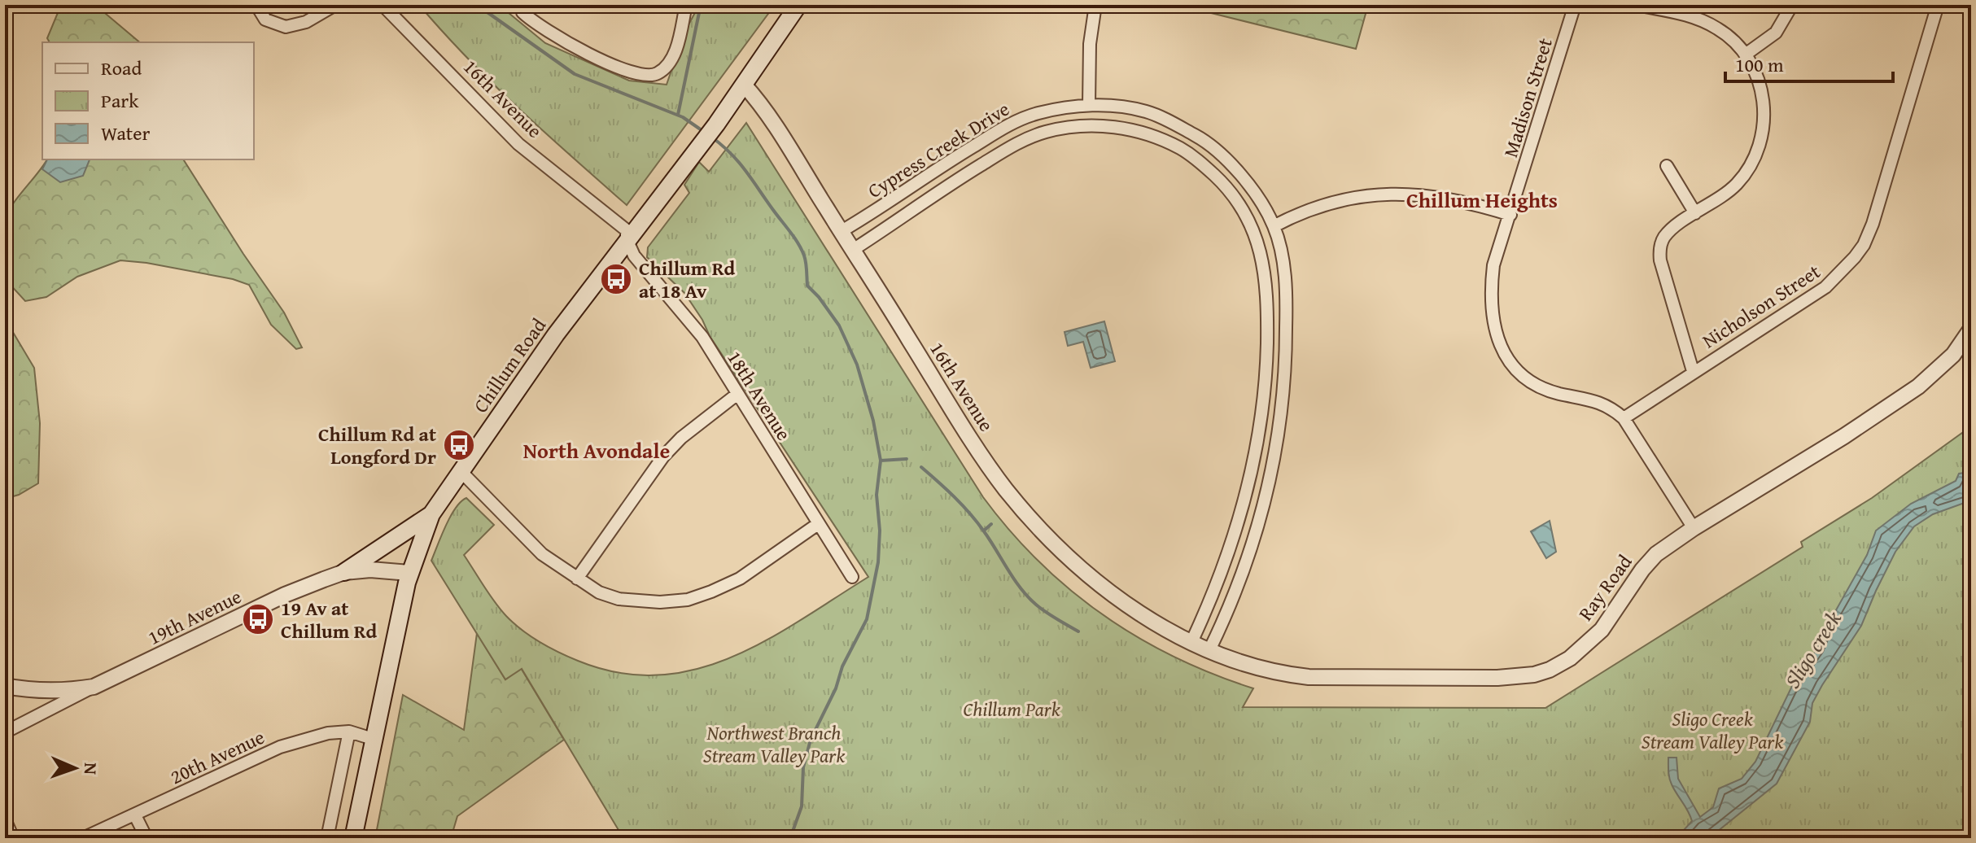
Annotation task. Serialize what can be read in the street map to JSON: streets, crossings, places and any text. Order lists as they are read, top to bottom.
{
  "streets": {
    "main road": ["Chillum Road"],
    "street": [
      "Madison Street",
      "16th Avenue",
      "Cypress Creek Drive",
      "Nicholson Street",
      "18th Avenue",
      "Ray Road",
      "19th Avenue",
      "20th Avenue"
    ]
  },
  "crossings": [
    ["Madison Street", "Nicholson Street"],
    ["Madison Street", "Ray Road"],
    ["16th Avenue", "Cypress Creek Drive"],
    ["16th Avenue", "Chillum Road"],
    ["16th Avenue", "18th Avenue"],
    ["16th Avenue", "Ray Road"],
    ["Cypress Creek Drive", "Ray Road"],
    ["Chillum Road", "18th Avenue"],
    ["Chillum Road", "19th Avenue"],
    ["Chillum Road", "20th Avenue"]
  ],
  "districts": ["Chillum Heights", "North Avondale"],
  "water": ["Sligo creek"],
  "parks": ["Chillum Park", "Sligo Creek Stream Valley Park", "Northwest Branch Stream Valley Park"],
  "places": {
    "bus stop": ["Chillum Rd at 18 Av", "Chillum Rd at Longford Dr", "19 Av at Chillum Rd"]
  },
  "legend": ["Road", "Park", "Water"],
  "scale_bar": "100 m",
  "north": "right"
}
